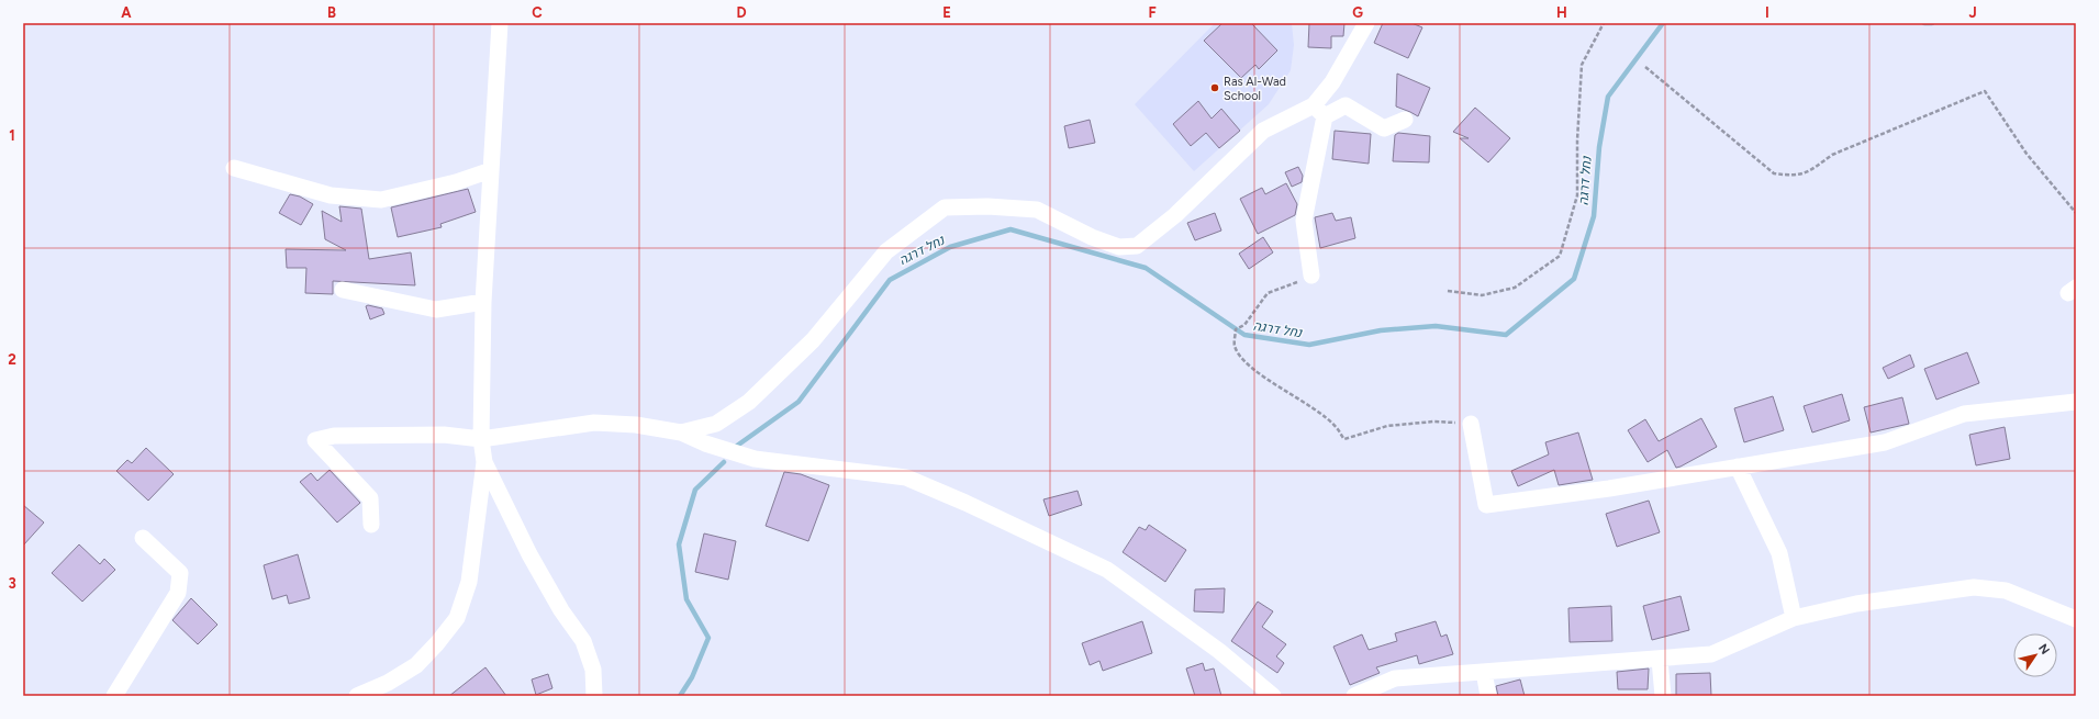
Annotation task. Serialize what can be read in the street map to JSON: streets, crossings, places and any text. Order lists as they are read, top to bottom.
{
  "water": ["נחל דרגה"],
  "places": ["Ras Al-Wad School"],
  "north": "top right",
  "grid": {
    "columns": [
      "A",
      "B",
      "C",
      "D",
      "E",
      "F",
      "G",
      "H",
      "I",
      "J"
    ],
    "rows": ["1", "2", "3"]
  }
}
